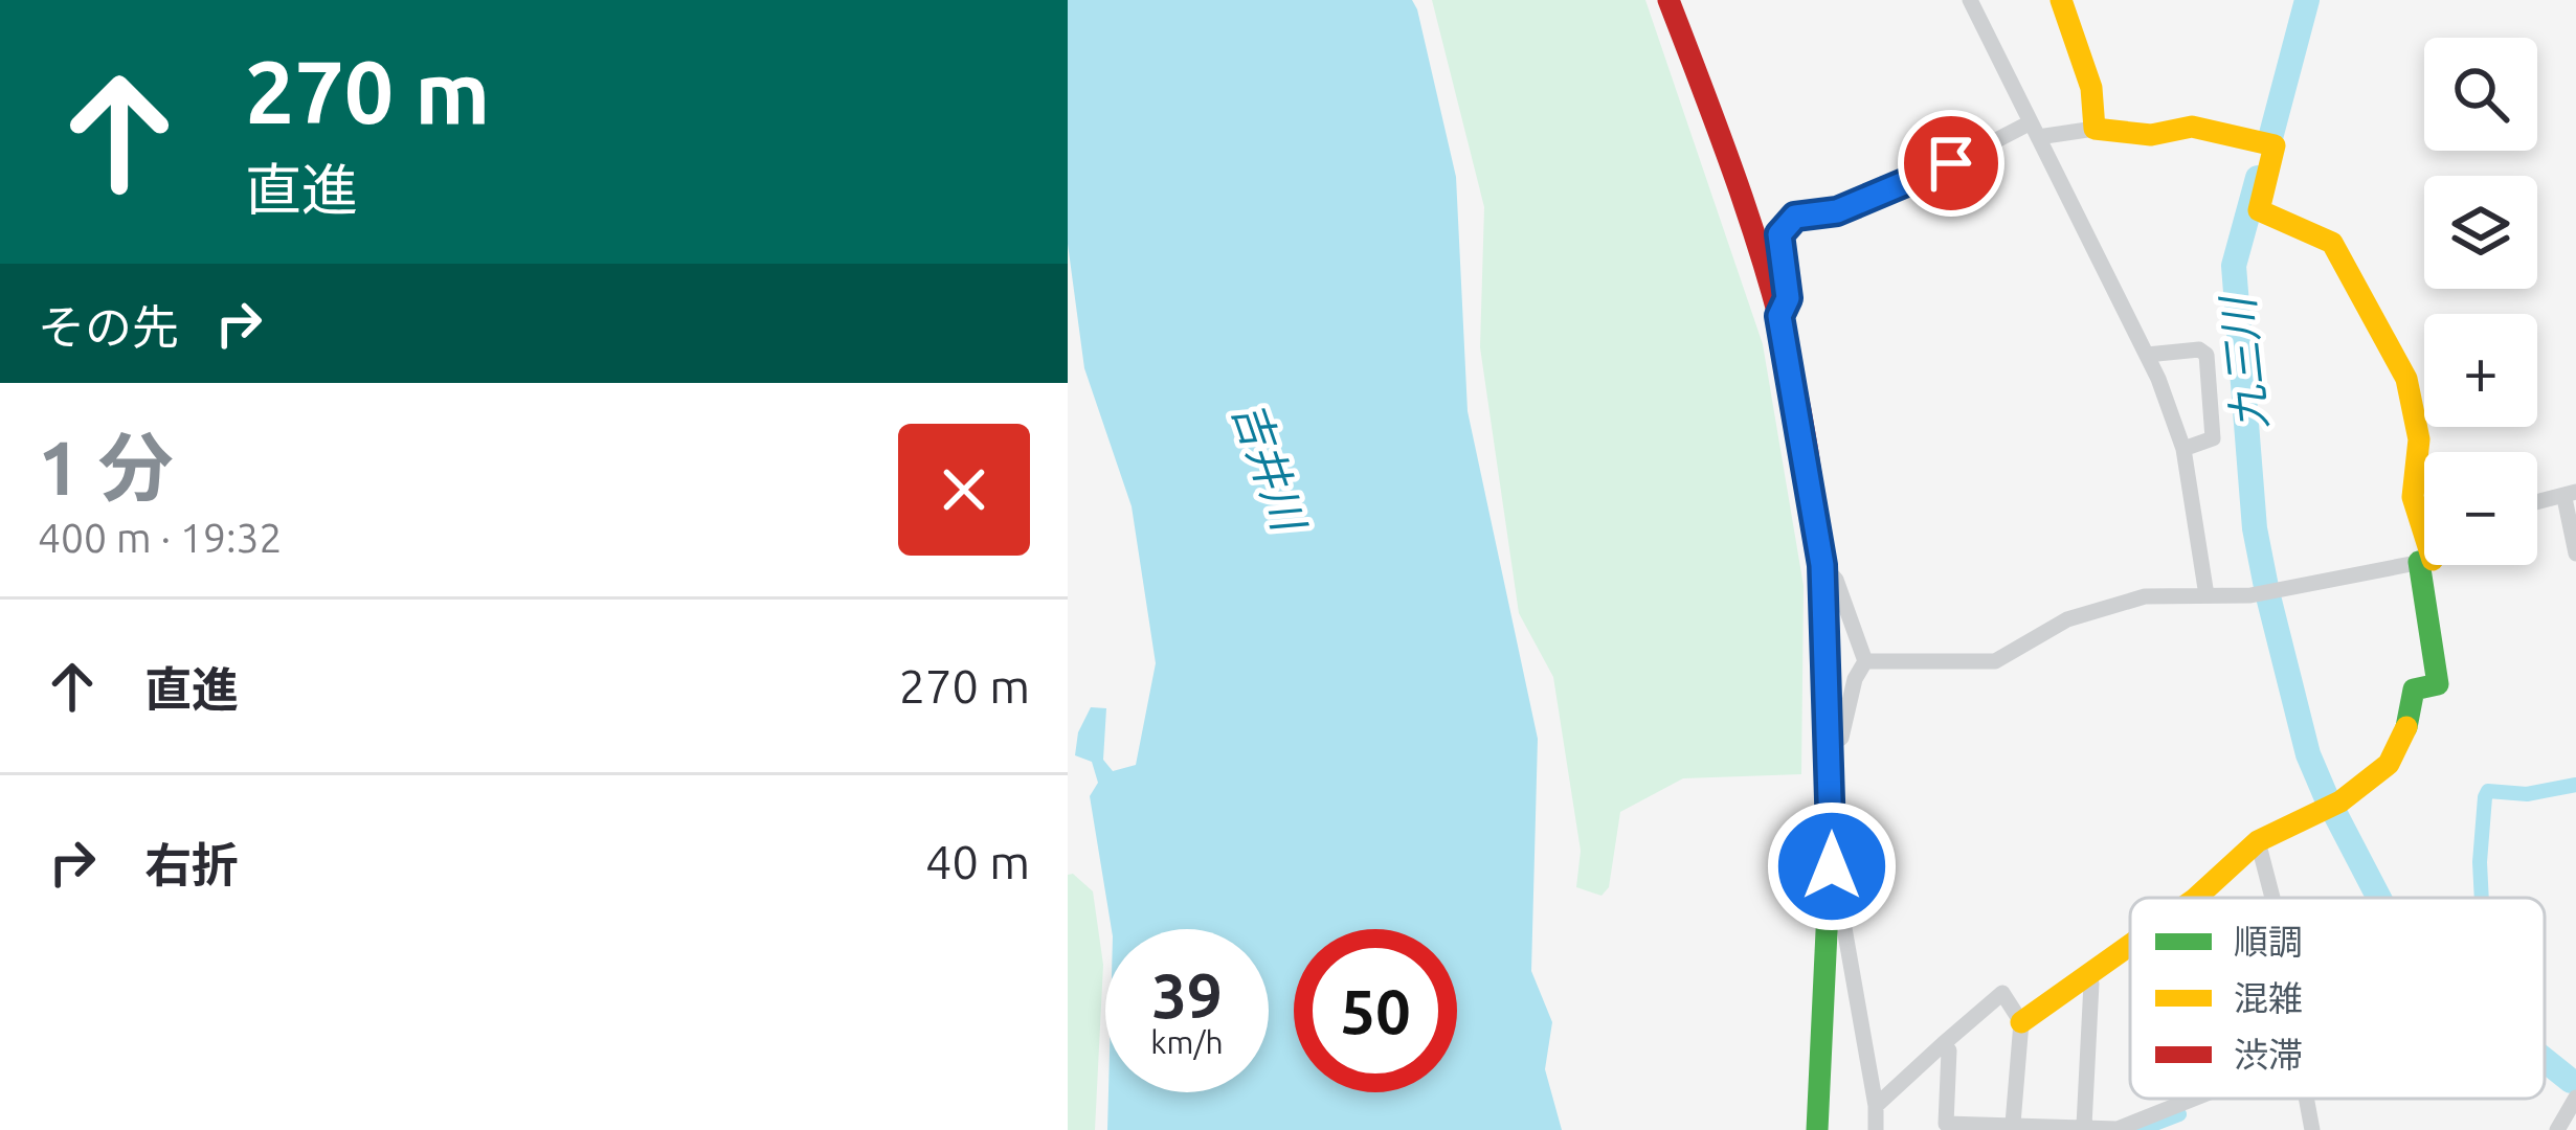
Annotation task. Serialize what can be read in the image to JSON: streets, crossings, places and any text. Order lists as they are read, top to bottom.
{
  "water": ["九三川", "吉井川"],
  "legend": ["順調", "混雑", "渋滞"],
  "page": {
    "turn": ["270 m", "直進"],
    "map_buttons": ["+", "−"],
    "then": "その先",
    "heading": ["1 分", "400 m · 19:32"],
    "list": [
      {
        "name": "直進",
        "value": "270 m"
      },
      {
        "name": "右折",
        "value": "40 m"
      }
    ],
    "speed": "39 km/h",
    "limit": "50"
  }
}
